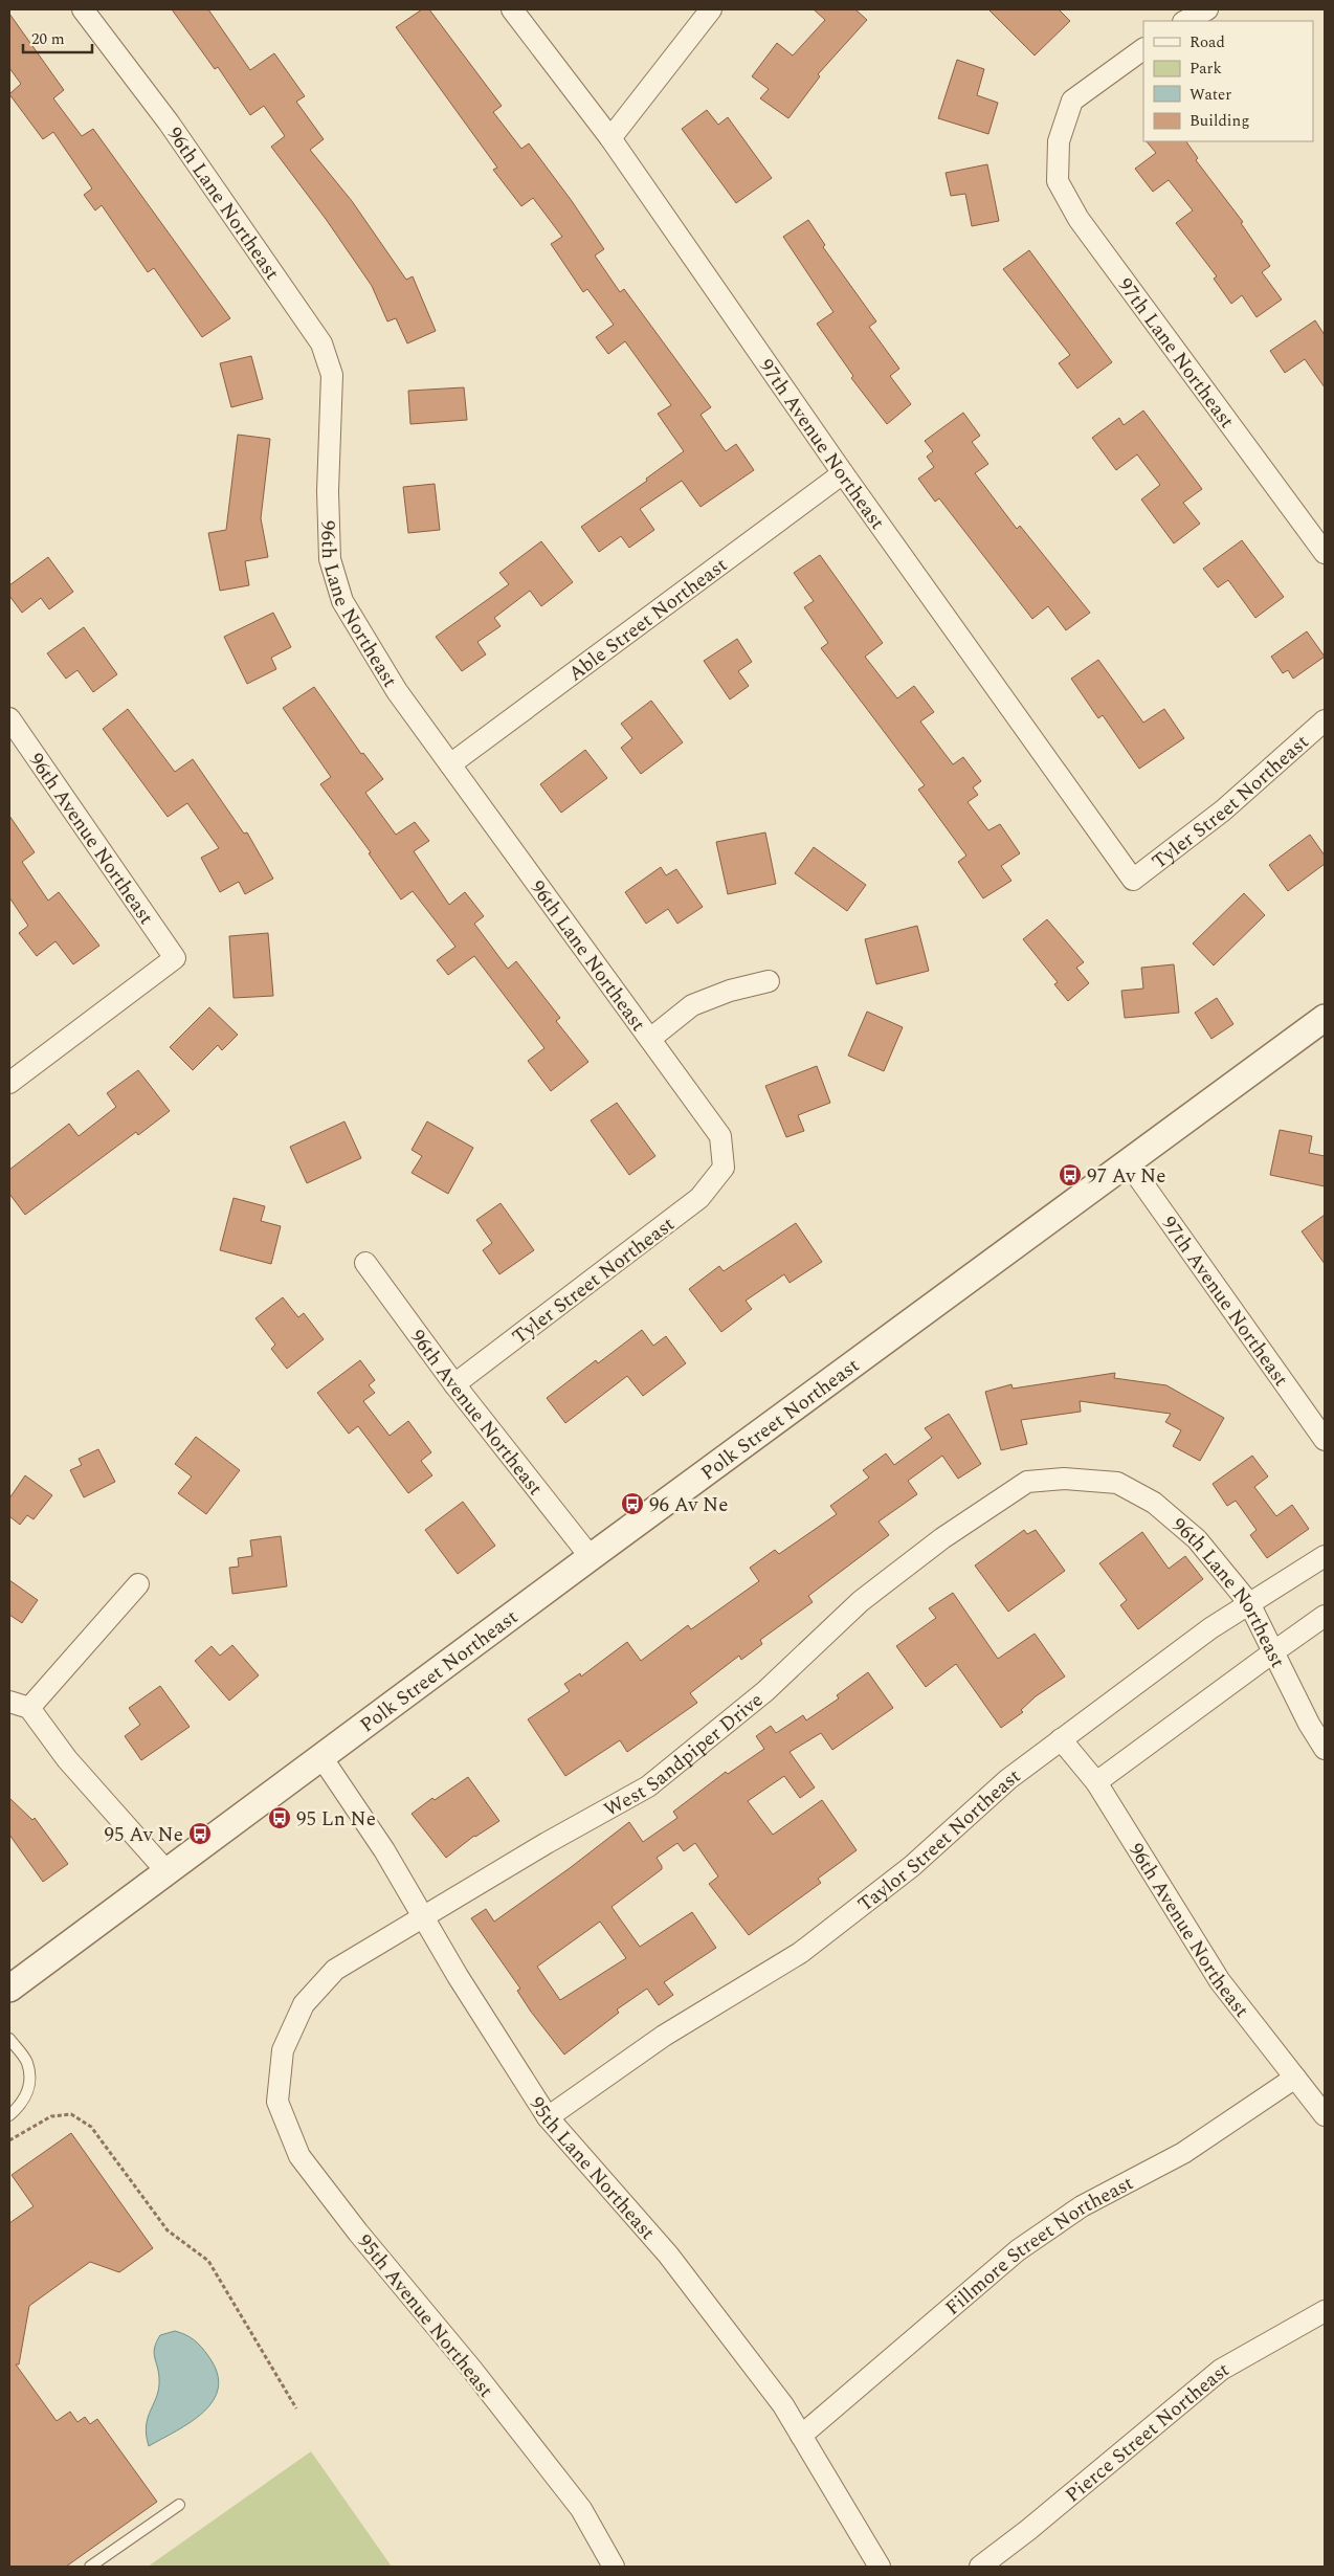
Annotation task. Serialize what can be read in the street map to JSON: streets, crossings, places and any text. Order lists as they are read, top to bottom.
{
  "streets": {
    "street": [
      "96th Lane Northeast",
      "97th Lane Northeast",
      "97th Avenue Northeast",
      "Able Street Northeast",
      "Tyler Street Northeast",
      "96th Avenue Northeast",
      "Polk Street Northeast",
      "West Sandpiper Drive",
      "Taylor Street Northeast",
      "95th Lane Northeast",
      "Fillmore Street Northeast",
      "95th Avenue Northeast",
      "Pierce Street Northeast"
    ]
  },
  "crossings": [
    ["96th Lane Northeast", "Able Street Northeast"],
    ["96th Lane Northeast", "Tyler Street Northeast"],
    ["96th Lane Northeast", "West Sandpiper Drive"],
    ["96th Lane Northeast", "Taylor Street Northeast"],
    ["97th Avenue Northeast", "Able Street Northeast"],
    ["97th Avenue Northeast", "Tyler Street Northeast"],
    ["97th Avenue Northeast", "Polk Street Northeast"],
    ["Tyler Street Northeast", "96th Avenue Northeast"],
    ["96th Avenue Northeast", "Polk Street Northeast"],
    ["96th Avenue Northeast", "Taylor Street Northeast"],
    ["96th Avenue Northeast", "Fillmore Street Northeast"],
    ["Polk Street Northeast", "95th Lane Northeast"],
    ["West Sandpiper Drive", "95th Lane Northeast"],
    ["West Sandpiper Drive", "95th Avenue Northeast"],
    ["Taylor Street Northeast", "95th Lane Northeast"],
    ["95th Lane Northeast", "Fillmore Street Northeast"]
  ],
  "places": {
    "bus stop": [
      "97 Av Ne",
      "96 Av Ne",
      "95 Ln Ne",
      "95 Av Ne"
    ]
  },
  "legend": [
    "Road",
    "Park",
    "Water",
    "Building"
  ],
  "scale_bar": "20 m"
}
